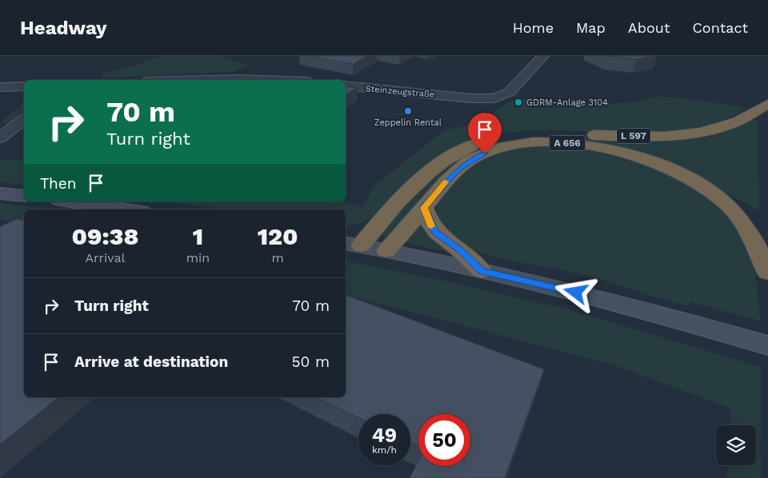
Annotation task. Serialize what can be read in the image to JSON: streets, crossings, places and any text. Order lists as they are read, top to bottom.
{
  "streets": {
    "highway": ["L 597", "A 656"],
    "street": ["Steinzeugstraße"]
  },
  "crossings": [
    ["L 597", "A 656"]
  ],
  "places": ["GDRM-Anlage 3104", "Zeppelin Rental"],
  "page": {
    "header": "Headway",
    "nav": [
      "Home",
      "Map",
      "About",
      "Contact"
    ],
    "turn": ["70 m", "Turn right"],
    "then": "Then",
    "eta": [
      "09:38",
      "Arrival",
      "1",
      "min",
      "120",
      "m"
    ],
    "list": [
      {
        "name": "Turn right",
        "value": "70 m"
      },
      {
        "name": "Arrive at destination",
        "value": "50 m"
      }
    ],
    "speed": "49 km/h",
    "limit": "50"
  }
}
